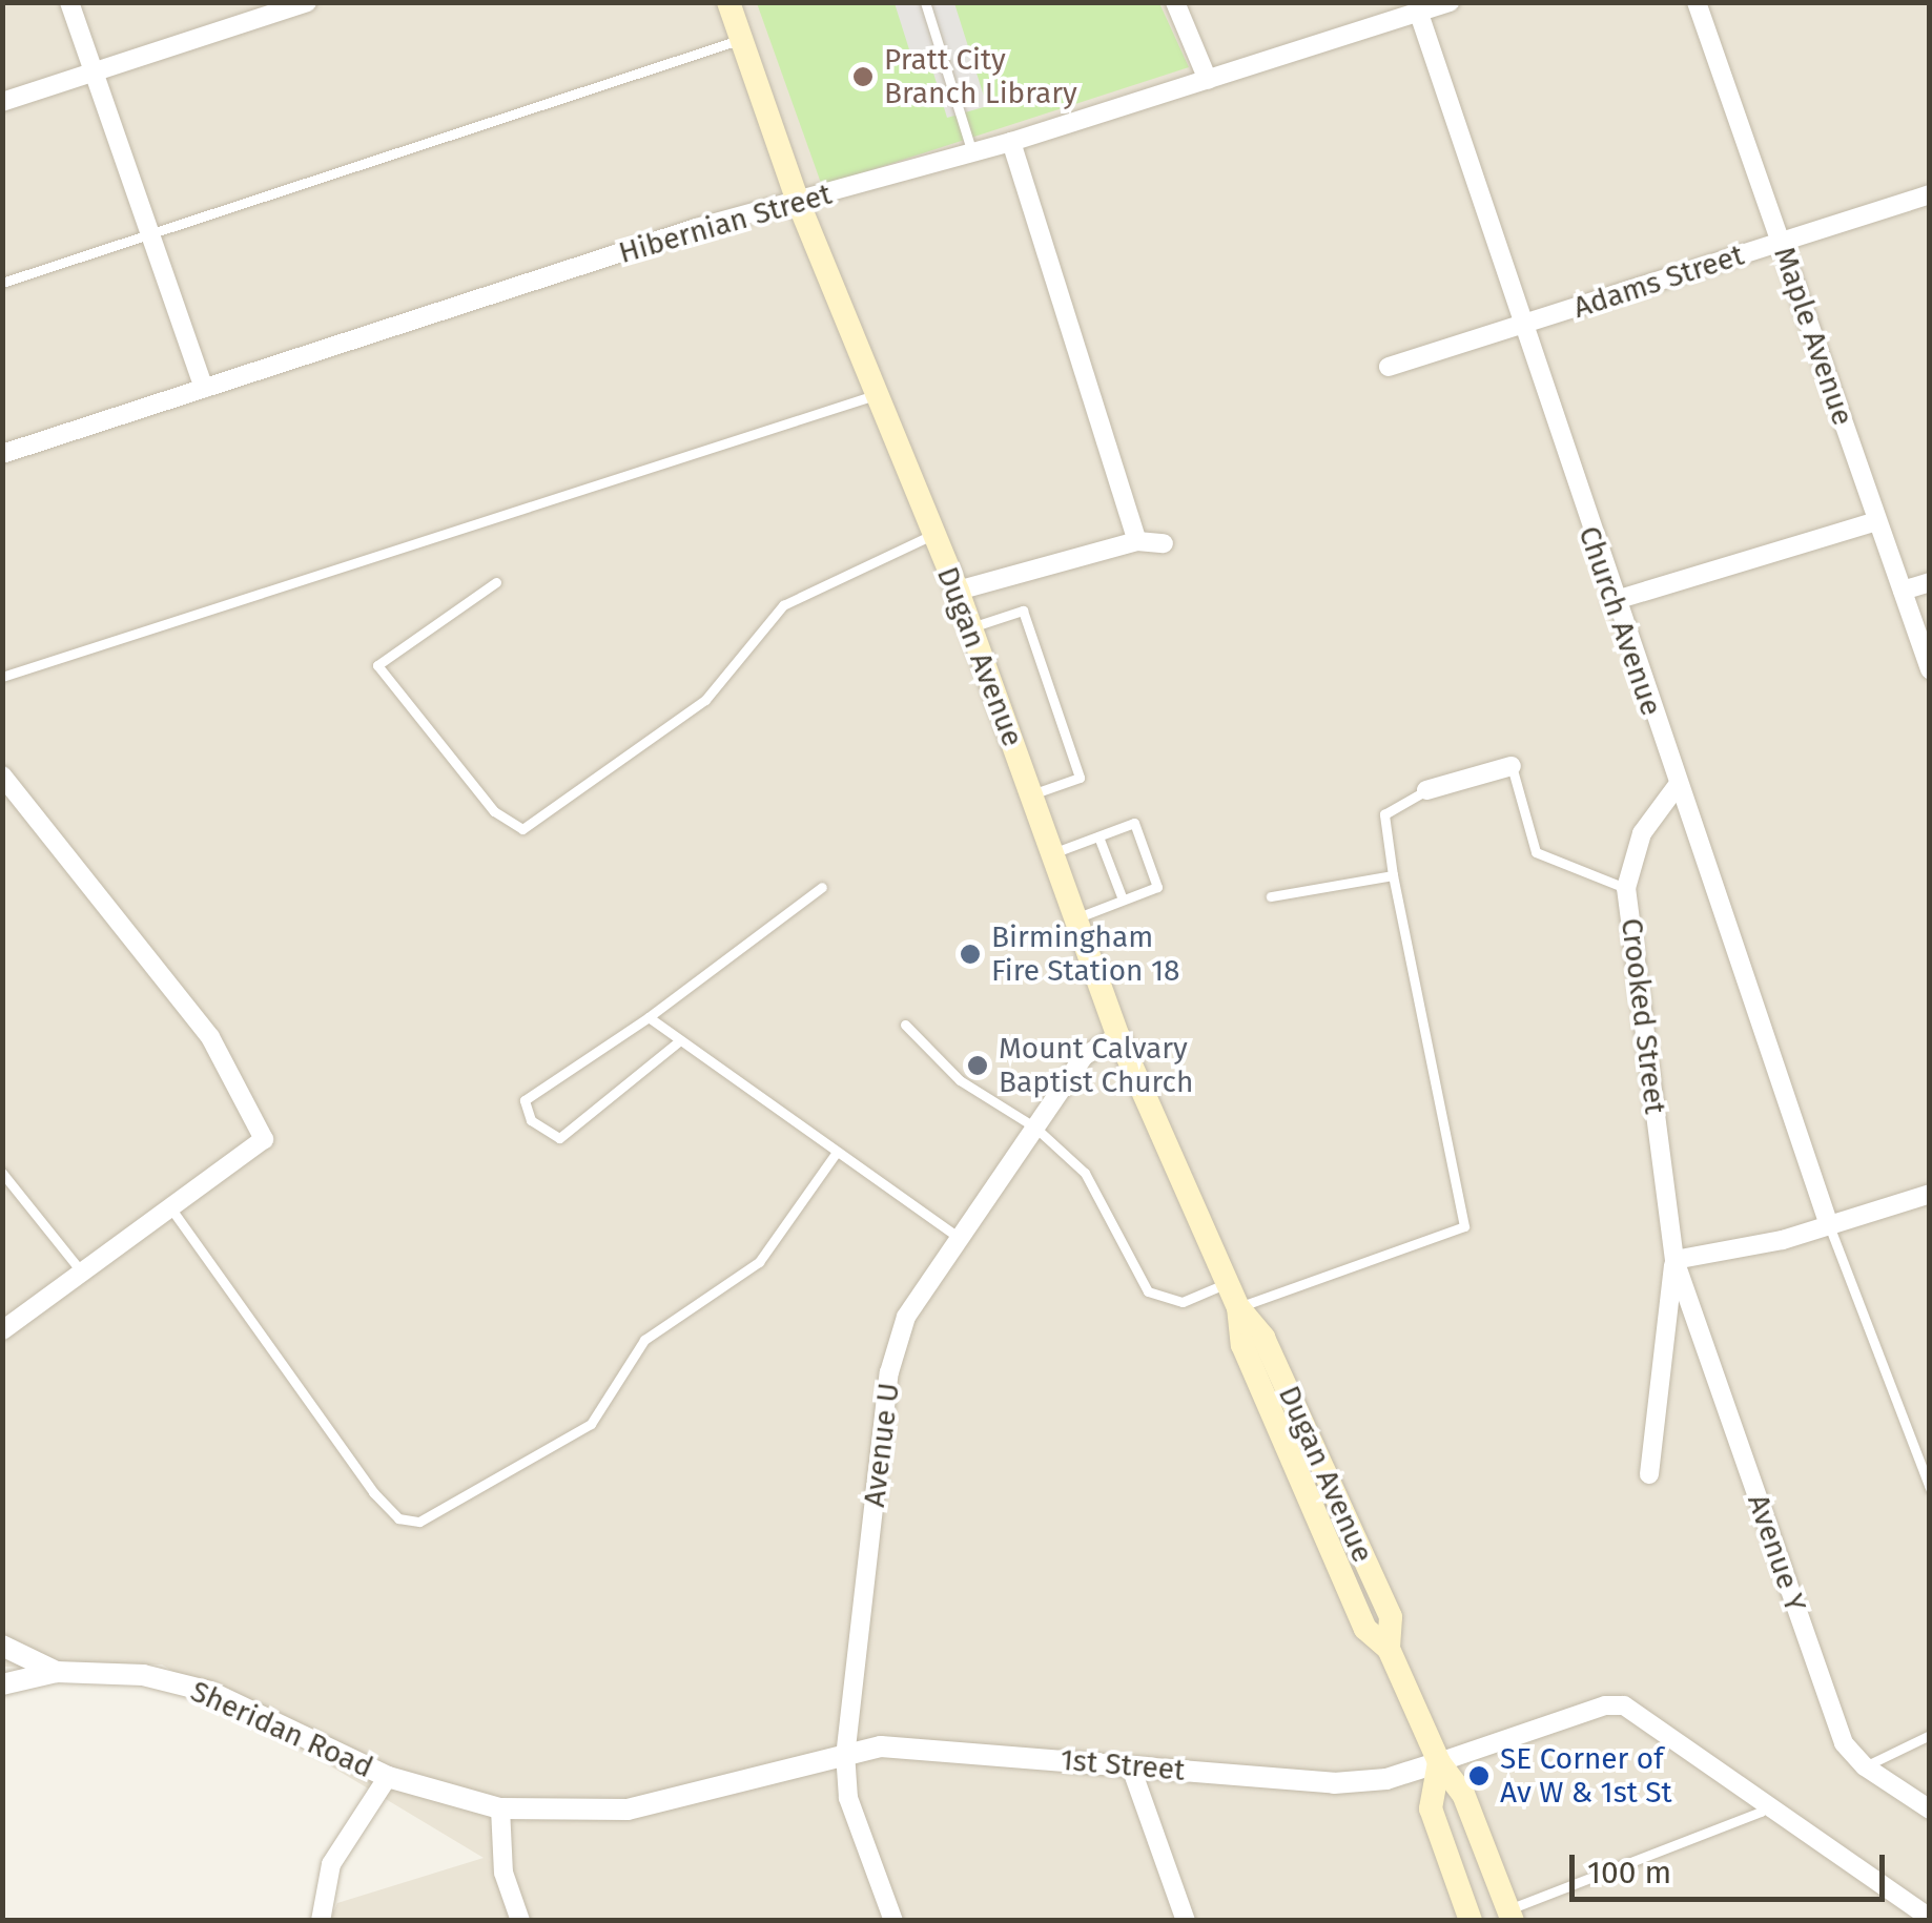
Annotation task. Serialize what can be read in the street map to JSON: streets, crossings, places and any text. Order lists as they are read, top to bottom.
{
  "streets": {
    "main road": ["Dugan Avenue"],
    "street": [
      "Hibernian Street",
      "Adams Street",
      "Maple Avenue",
      "Church Avenue",
      "Crooked Street",
      "Avenue U",
      "Avenue Y",
      "Sheridan Road",
      "1st Street"
    ]
  },
  "crossings": [
    ["Hibernian Street", "Church Avenue"],
    ["Hibernian Street", "Dugan Avenue"],
    ["Adams Street", "Maple Avenue"],
    ["Adams Street", "Church Avenue"],
    ["Church Avenue", "Crooked Street"],
    ["Dugan Avenue", "Avenue U"],
    ["Dugan Avenue", "1st Street"],
    ["Crooked Street", "Avenue Y"],
    ["Avenue U", "1st Street"],
    ["Sheridan Road", "1st Street"]
  ],
  "places": [
    "Pratt City Branch Library",
    "Birmingham Fire Station 18",
    "Mount Calvary Baptist Church",
    "SE Corner of Av W & 1st St"
  ],
  "scale_bar": "100 m"
}
